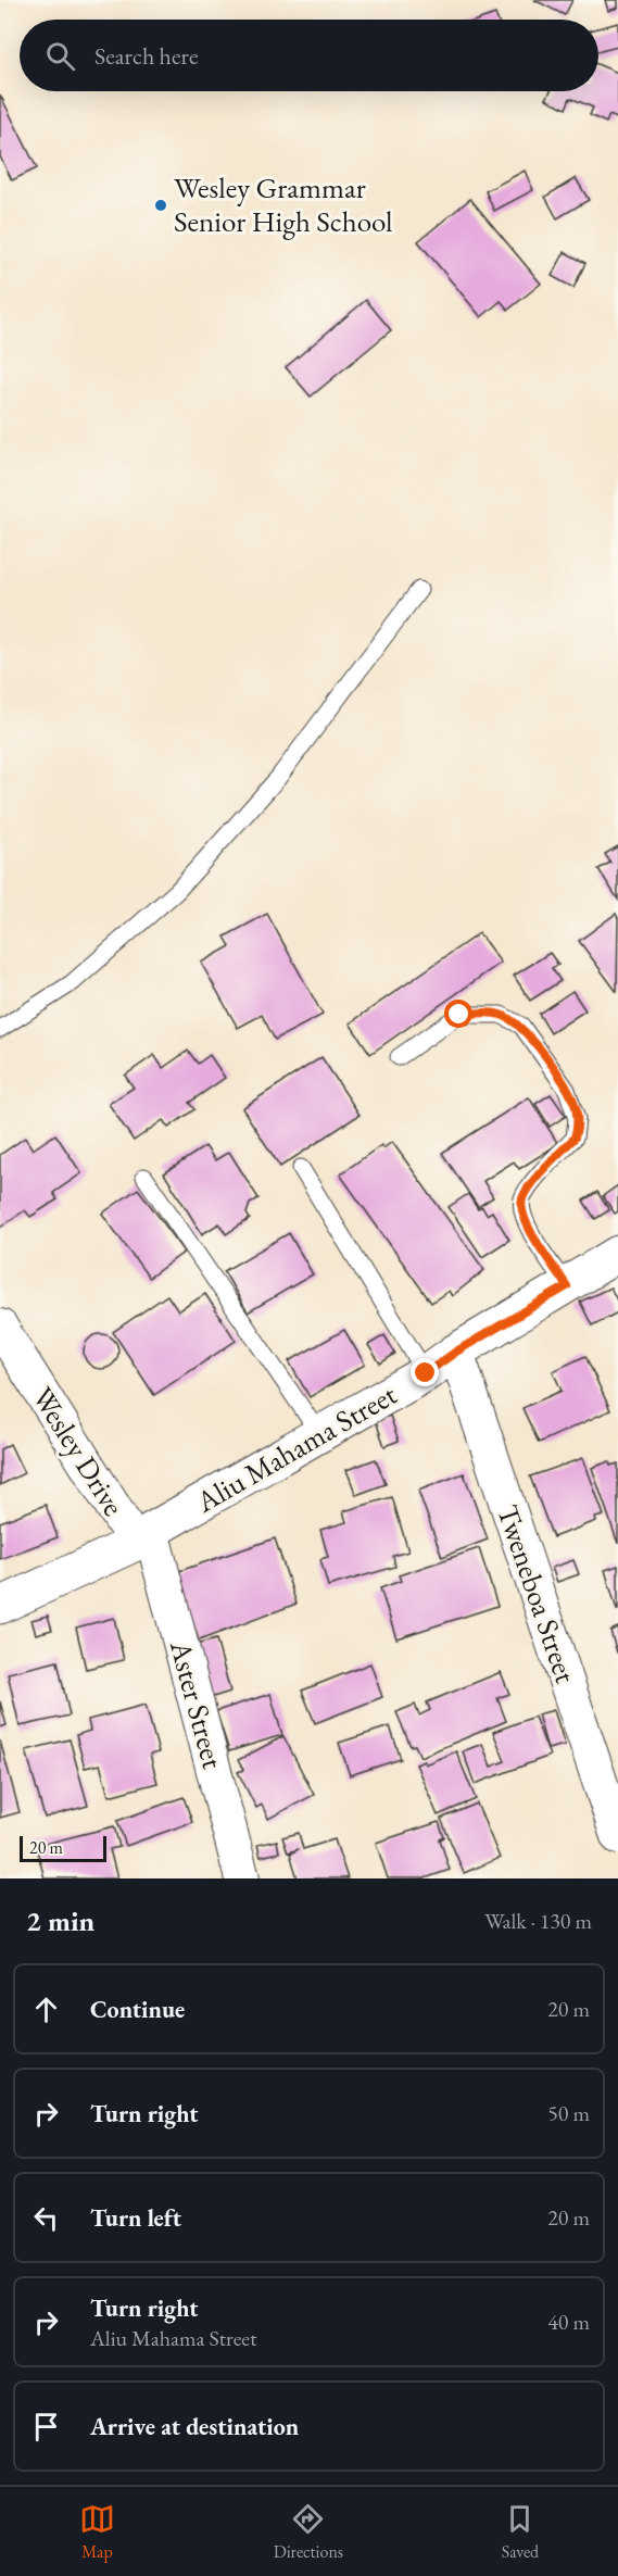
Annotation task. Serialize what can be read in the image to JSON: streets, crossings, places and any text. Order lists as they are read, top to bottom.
{
  "streets": {
    "street": [
      "Aliu Mahama Street",
      "Wesley Drive",
      "Tweneboa Street",
      "Aster Street"
    ]
  },
  "crossings": [
    ["Aliu Mahama Street", "Wesley Drive"],
    ["Aliu Mahama Street", "Tweneboa Street"],
    ["Aliu Mahama Street", "Aster Street"],
    ["Wesley Drive", "Aster Street"]
  ],
  "places": ["Wesley Grammar Senior High School"],
  "scale_bar": "20 m",
  "page": {
    "search": "Search here",
    "scale": "20 m",
    "heading": ["2 min", "Walk · 130 m"],
    "list": [
      ["Continue", "20 m"],
      ["Turn right", "50 m"],
      ["Turn left", "20 m"],
      ["Turn right", "Aliu Mahama Street", "40 m"],
      "Arrive at destination"
    ],
    "nav": ["Map", "Directions", "Saved"]
  }
}
